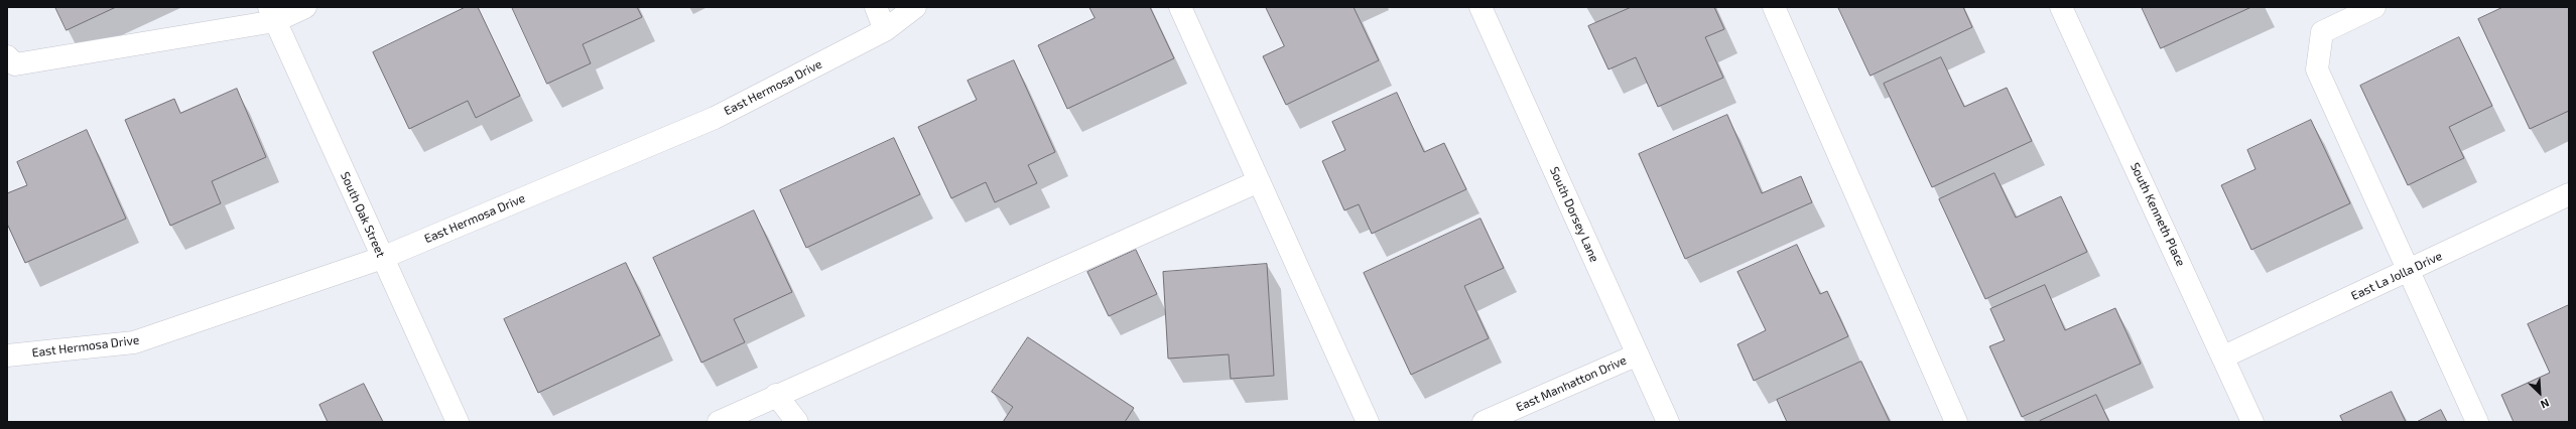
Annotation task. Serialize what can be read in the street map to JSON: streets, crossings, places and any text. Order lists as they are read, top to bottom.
{
  "streets": {
    "street": [
      "East Hermosa Drive",
      "South Oak Street",
      "South Dorsey Lane",
      "South Kenneth Place",
      "East La Jolla Drive",
      "East Manhatton Drive"
    ]
  },
  "crossings": [
    ["East Hermosa Drive", "South Oak Street"],
    ["South Dorsey Lane", "East Manhatton Drive"],
    ["South Kenneth Place", "East La Jolla Drive"]
  ],
  "north": "bottom right"
}
